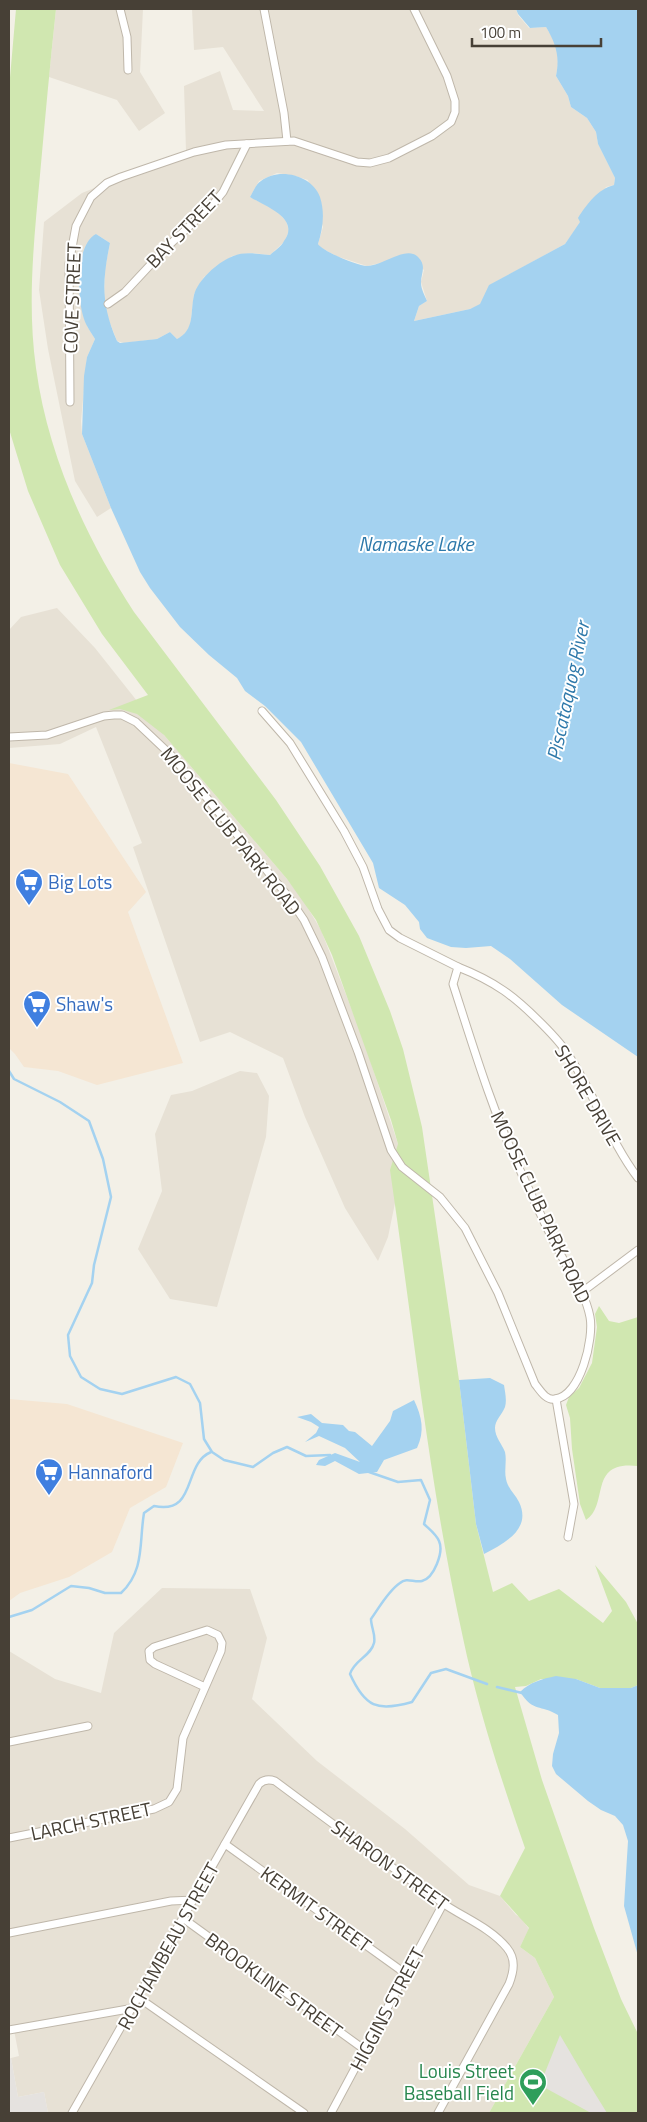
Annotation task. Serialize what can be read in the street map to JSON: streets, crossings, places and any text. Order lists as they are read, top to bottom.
{
  "streets": {
    "street": [
      "BAY STREET",
      "COVE STREET",
      "MOOSE CLUB PARK ROAD",
      "SHORE DRIVE",
      "LARCH STREET",
      "SHARON STREET",
      "KERMIT STREET",
      "ROCHAMBEAU STREET",
      "BROOKLINE STREET",
      "HIGGINS STREET"
    ]
  },
  "crossings": [
    ["BAY STREET", "COVE STREET"],
    ["MOOSE CLUB PARK ROAD", "SHORE DRIVE"],
    ["SHARON STREET", "ROCHAMBEAU STREET"],
    ["SHARON STREET", "HIGGINS STREET"],
    ["KERMIT STREET", "ROCHAMBEAU STREET"],
    ["KERMIT STREET", "HIGGINS STREET"],
    ["ROCHAMBEAU STREET", "BROOKLINE STREET"],
    ["BROOKLINE STREET", "HIGGINS STREET"]
  ],
  "water": ["Namaske Lake", "Piscataquog River"],
  "places": {
    "supermarket": ["Big Lots", "Shaw's", "Hannaford"],
    "sports": ["Louis Street Baseball Field"]
  },
  "scale_bar": "100 m"
}
